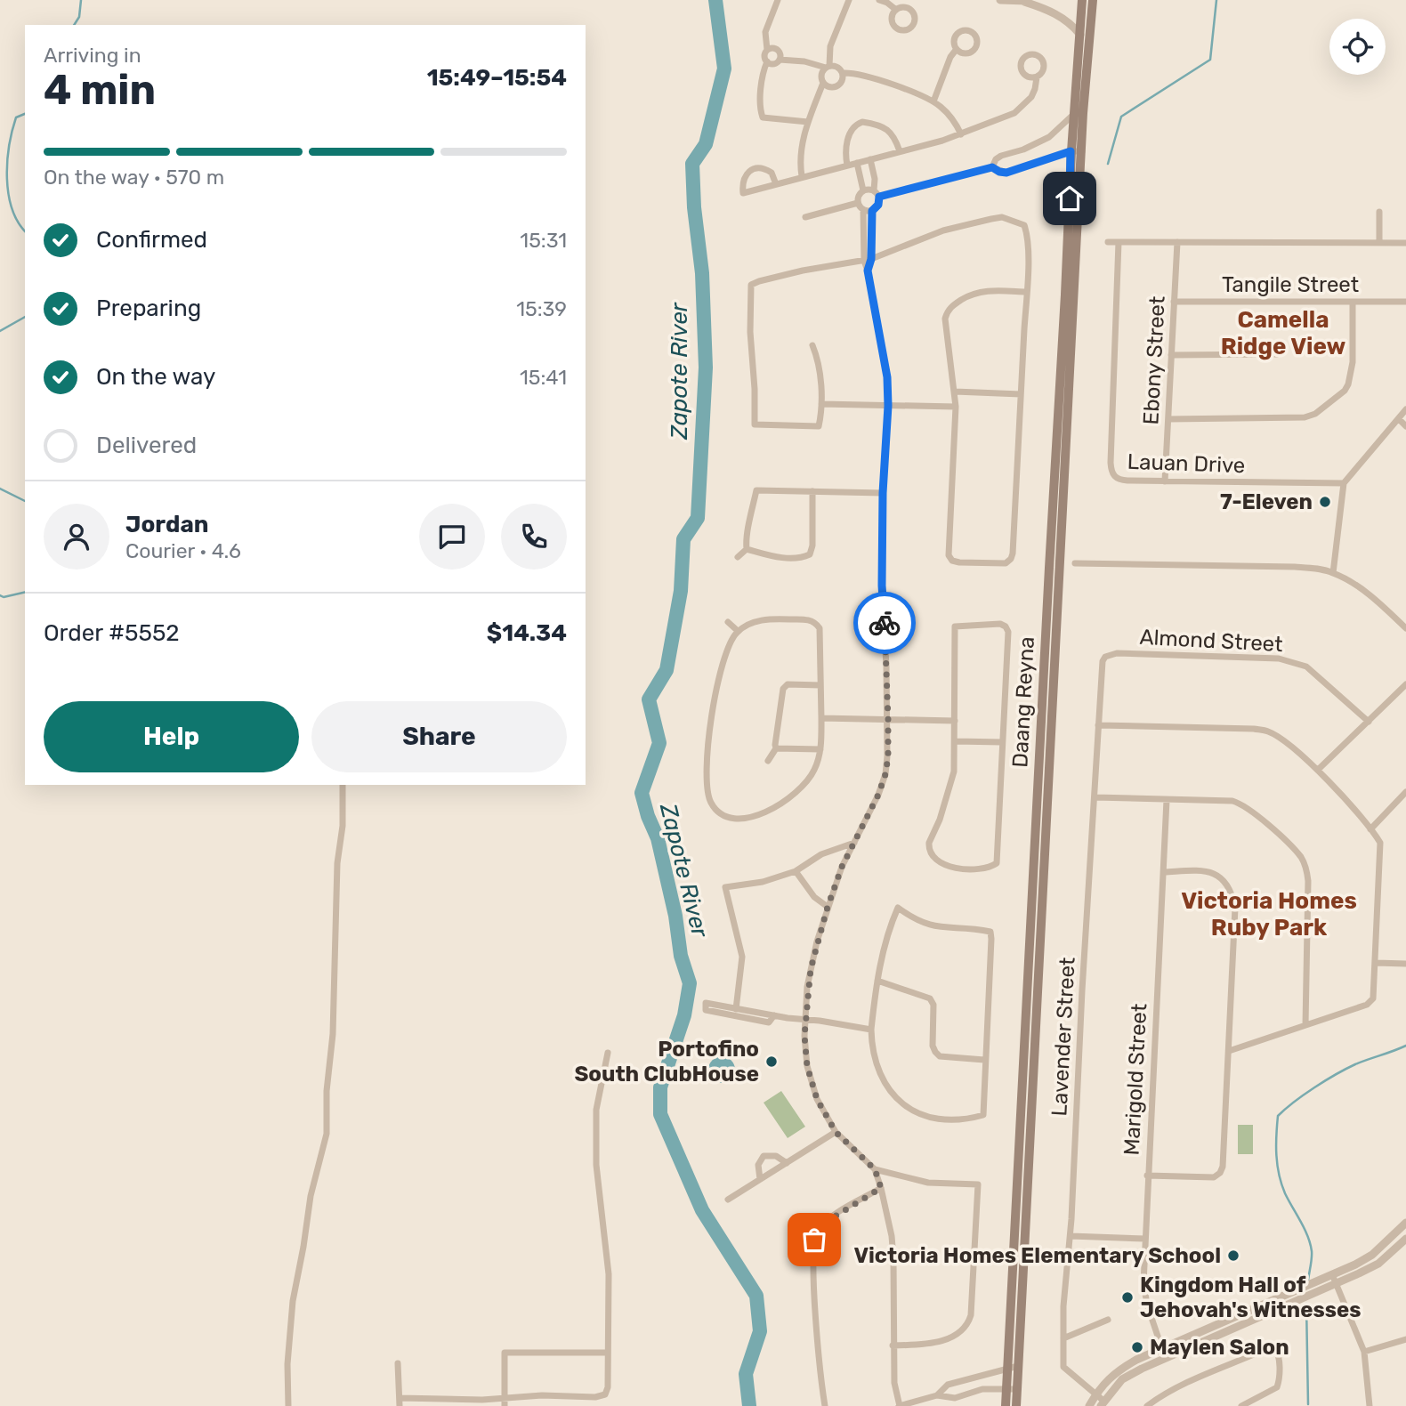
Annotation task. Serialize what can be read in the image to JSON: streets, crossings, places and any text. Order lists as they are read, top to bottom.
{
  "streets": {
    "main road": ["Daang Reyna"],
    "street": [
      "Tangile Street",
      "Ebony Street",
      "Lauan Drive",
      "Almond Street",
      "Lavender Street",
      "Marigold Street"
    ]
  },
  "crossings": [
    ["Tangile Street", "Ebony Street"],
    ["Ebony Street", "Lauan Drive"],
    ["Almond Street", "Lavender Street"]
  ],
  "districts": ["Camella Ridge View", "Victoria Homes Ruby Park"],
  "water": ["Zapote River"],
  "places": [
    "7-Eleven",
    "Portofino South ClubHouse",
    "Victoria Homes Elementary School",
    "Kingdom Hall of Jehovah's Witnesses",
    "Maylen Salon"
  ],
  "page": {
    "heading": ["4 min", "Arriving in", "15:49–15:54"],
    "panel": [
      "Jordan",
      "Courier · 4.6",
      "Order #5552",
      "$14.34"
    ],
    "bar": "On the way · 570 m",
    "list": [
      ["Confirmed", "15:31"],
      ["Preparing", "15:39"],
      ["On the way", "15:41"],
      "Delivered"
    ],
    "buttons": ["Help", "Share"]
  }
}
